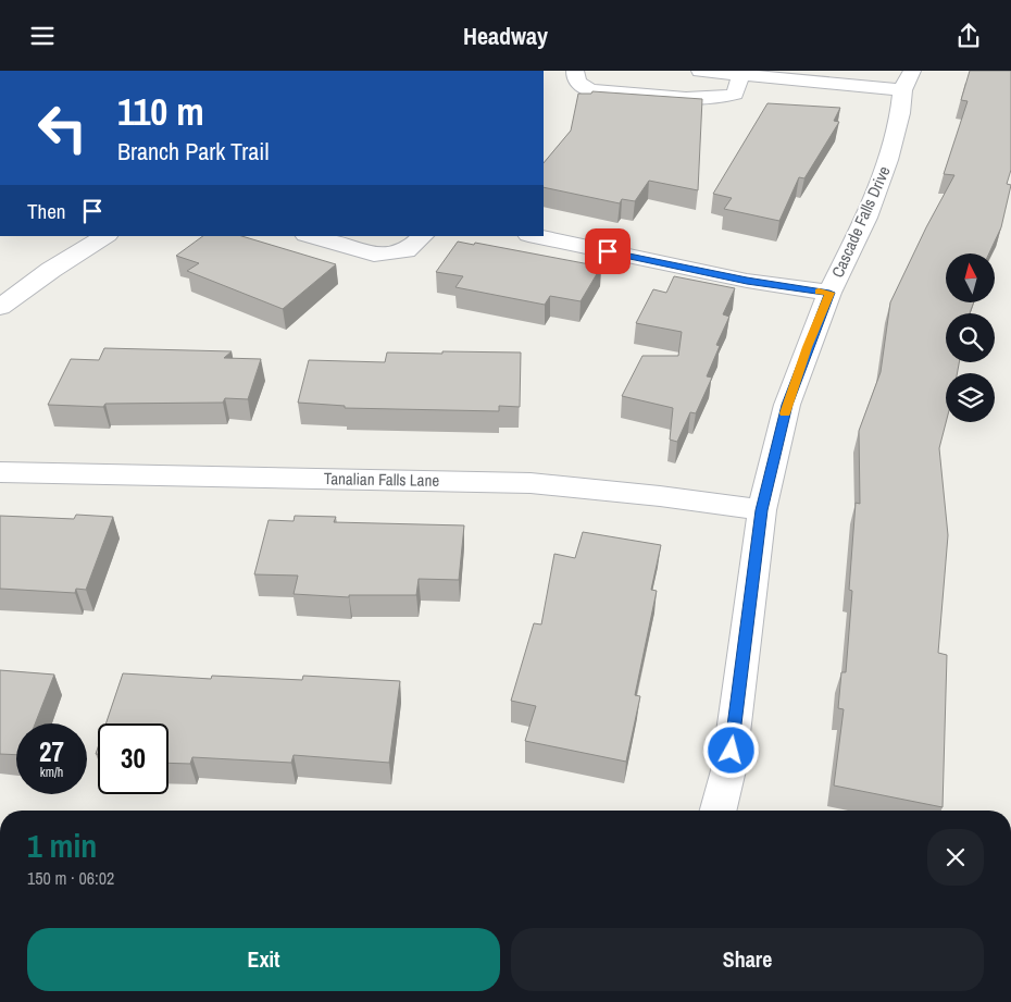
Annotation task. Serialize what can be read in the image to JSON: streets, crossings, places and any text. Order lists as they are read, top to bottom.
{
  "streets": {
    "street": ["Cascade Falls Drive", "Tanalian Falls Lane"]
  },
  "crossings": [
    ["Cascade Falls Drive", "Tanalian Falls Lane"]
  ],
  "north": "top",
  "page": {
    "header": "Headway",
    "turn": ["110 m", "Branch Park Trail"],
    "then": "Then",
    "speed": "27 km/h",
    "limit": "30",
    "heading": ["1 min", "150 m · 06:02"],
    "buttons": ["Exit", "Share"]
  }
}
